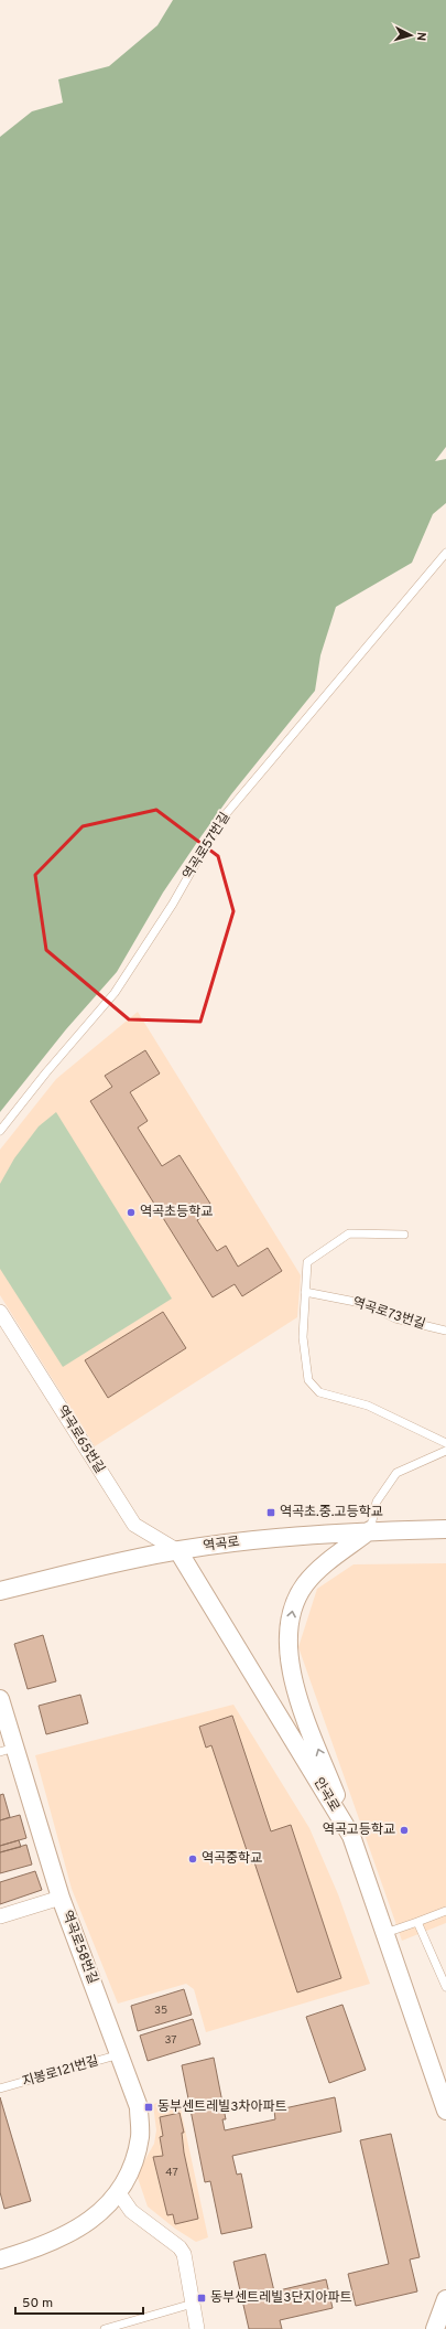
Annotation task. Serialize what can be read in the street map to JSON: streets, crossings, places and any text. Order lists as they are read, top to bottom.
{
  "streets": {
    "street": [
      "역곡로65번길",
      "역곡로",
      "안곡로",
      "역곡로58번길"
    ],
    "lane": ["역곡로57번길", "역곡로73번길", "지봉로121번길"]
  },
  "crossings": [
    ["역곡로65번길", "역곡로"],
    ["역곡로65번길", "안곡로"],
    ["역곡로", "안곡로"],
    ["역곡로58번길", "지봉로121번길"]
  ],
  "places": {
    "other": ["역곡초등학교", "역곡고등학교", "역곡중학교"],
    "transit": ["역곡초.중.고등학교", "동부센트레빌3차아파트", "동부센트레빌3단지아파트"]
  },
  "house_numbers": ["35", "37", "47"],
  "scale_bar": "50 m",
  "north": "right"
}
